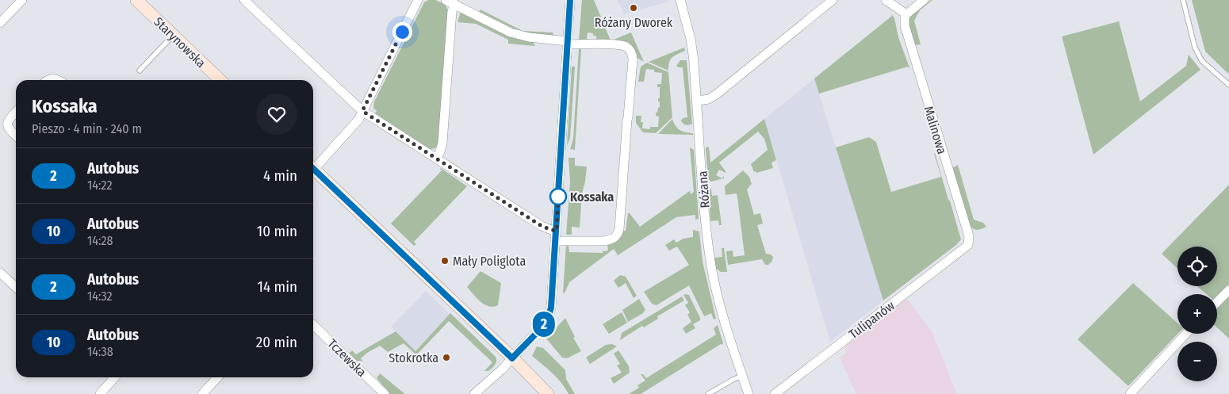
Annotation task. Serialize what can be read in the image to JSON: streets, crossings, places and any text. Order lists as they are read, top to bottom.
{
  "streets": {
    "street": [
      "Starynowska",
      "Malinowa",
      "Różana",
      "Tulipanów",
      "Tczewska"
    ]
  },
  "crossings": [
    ["Malinowa", "Tulipanów"]
  ],
  "places": [
    "Różany Dworek",
    "Kossaka",
    "Mały Poliglota",
    "Stokrotka"
  ],
  "lines": ["bus line 2"],
  "page": {
    "on_map": "2",
    "heading": ["Kossaka", "Pieszo · 4 min · 240 m"],
    "list": [
      {
        "mark": "2",
        "name": "Autobus",
        "note": "14:22",
        "value": "4 min"
      },
      {
        "mark": "10",
        "name": "Autobus",
        "note": "14:28",
        "value": "10 min"
      },
      {
        "mark": "2",
        "name": "Autobus",
        "note": "14:32",
        "value": "14 min"
      },
      {
        "mark": "10",
        "name": "Autobus",
        "note": "14:38",
        "value": "20 min"
      }
    ],
    "map_buttons": ["+", "−"]
  }
}
